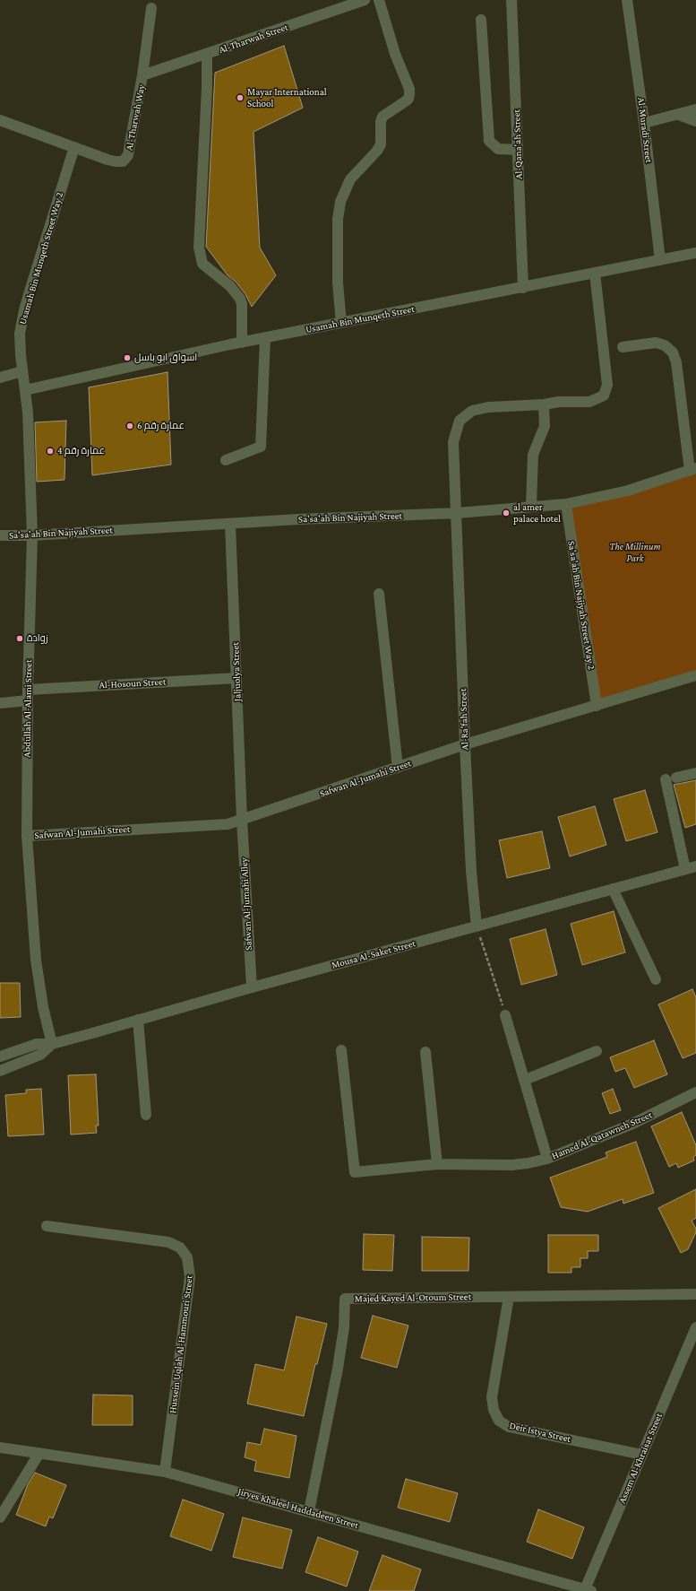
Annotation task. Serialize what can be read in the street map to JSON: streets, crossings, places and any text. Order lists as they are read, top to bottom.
{
  "streets": {
    "street": [
      "Al-Tharwah Street",
      "Al-Tharwah Way",
      "Al-Muradi Street",
      "Al-Qana'ah Street",
      "Usamah Bin Munqeth Street Way 2",
      "Usamah Bin Munqeth Street",
      "Sa'sa'ah Bin Najiyah Street",
      "Sa'sa'ah Bin Najiyah Street Way 2",
      "Jaljuolya Street",
      "Al-Hosoun Street",
      "Abdullah Al-Alami Street",
      "Al-Ra'fah Street",
      "Safwan Al-Jumahi Street",
      "Safwan Al-Jumahi Alley",
      "Mousa Al-Saket Street",
      "Hamed Al-Qatawneh Street",
      "Majed Kayed Al-Otoum Street",
      "Hussein Uqlah Al-Hammouri Street",
      "Deir Istya Street",
      "Assem Al-Khraisat Street",
      "Jiryes Khaleel Haddadeen Street"
    ]
  },
  "crossings": [
    ["Al-Tharwah Street", "Al-Tharwah Way"],
    ["Al-Tharwah Way", "Usamah Bin Munqeth Street Way 2"],
    ["Al-Muradi Street", "Usamah Bin Munqeth Street"],
    ["Al-Qana'ah Street", "Usamah Bin Munqeth Street"],
    ["Usamah Bin Munqeth Street Way 2", "Abdullah Al-Alami Street"],
    ["Usamah Bin Munqeth Street", "Abdullah Al-Alami Street"],
    ["Usamah Bin Munqeth Street", "Al-Ra'fah Street"],
    ["Sa'sa'ah Bin Najiyah Street", "Sa'sa'ah Bin Najiyah Street Way 2"],
    ["Sa'sa'ah Bin Najiyah Street", "Jaljuolya Street"],
    ["Sa'sa'ah Bin Najiyah Street", "Abdullah Al-Alami Street"],
    ["Sa'sa'ah Bin Najiyah Street", "Al-Ra'fah Street"],
    ["Sa'sa'ah Bin Najiyah Street Way 2", "Safwan Al-Jumahi Street"],
    ["Jaljuolya Street", "Al-Hosoun Street"],
    ["Jaljuolya Street", "Safwan Al-Jumahi Street"],
    ["Jaljuolya Street", "Safwan Al-Jumahi Alley"],
    ["Al-Hosoun Street", "Abdullah Al-Alami Street"],
    ["Abdullah Al-Alami Street", "Safwan Al-Jumahi Street"],
    ["Abdullah Al-Alami Street", "Mousa Al-Saket Street"],
    ["Al-Ra'fah Street", "Safwan Al-Jumahi Street"],
    ["Al-Ra'fah Street", "Mousa Al-Saket Street"],
    ["Safwan Al-Jumahi Street", "Safwan Al-Jumahi Alley"],
    ["Safwan Al-Jumahi Alley", "Mousa Al-Saket Street"],
    ["Majed Kayed Al-Otoum Street", "Deir Istya Street"],
    ["Majed Kayed Al-Otoum Street", "Jiryes Khaleel Haddadeen Street"],
    ["Hussein Uqlah Al-Hammouri Street", "Jiryes Khaleel Haddadeen Street"],
    ["Deir Istya Street", "Assem Al-Khraisat Street"],
    ["Assem Al-Khraisat Street", "Jiryes Khaleel Haddadeen Street"]
  ],
  "parks": ["The Millinum Park"],
  "places": [
    "Mayar International School",
    "اسواق ابو باسل",
    "عمارة رقم 6",
    "عمارة رقم 4",
    "al amer palace hotel",
    "زوادة"
  ]
}
